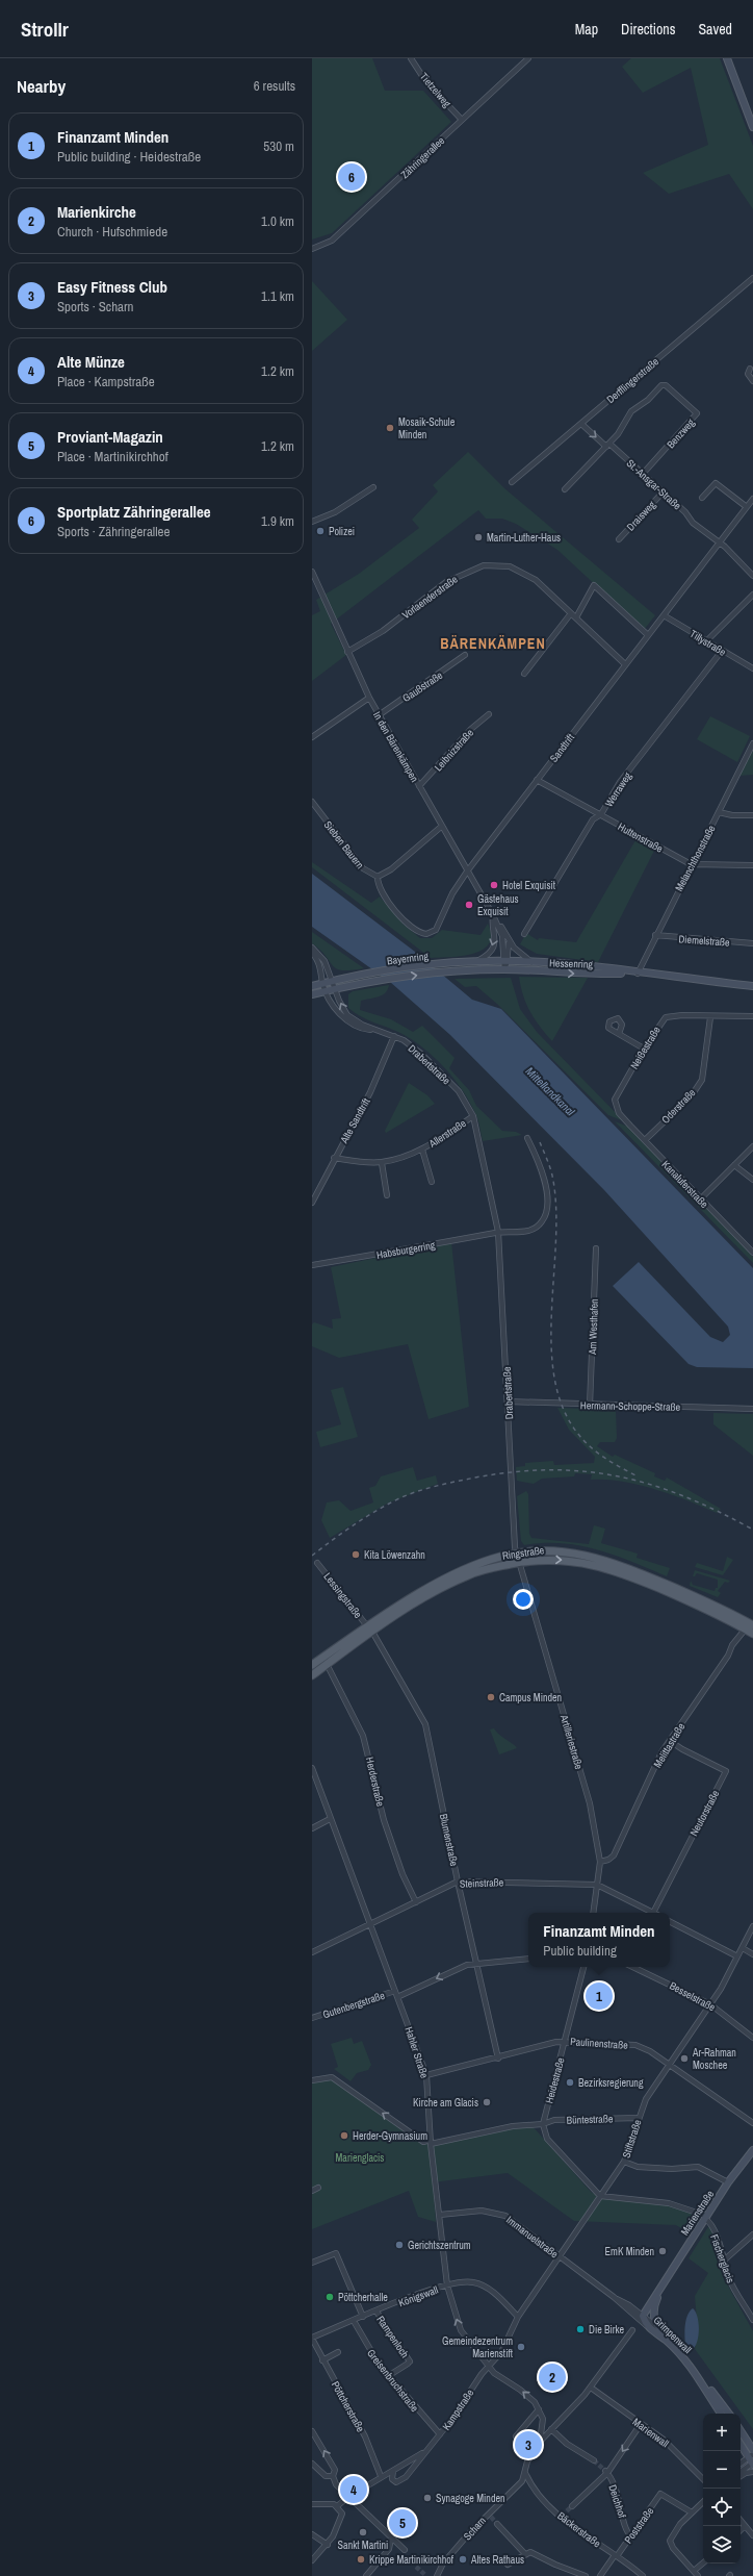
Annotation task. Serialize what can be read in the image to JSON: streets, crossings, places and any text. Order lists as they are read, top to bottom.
{
  "streets": {
    "main road": ["Ringstraße"],
    "street": [
      "Tietzelweg",
      "Zähringerallee",
      "Derfflingerstraße",
      "Benzweg",
      "St.-Ansgar-Straße",
      "Draisweg",
      "Vorlaenderstraße",
      "Tillystraße",
      "Gaußstraße",
      "In den Bärenkämpen",
      "Sandtrift",
      "Leibnizstraße",
      "Werraweg",
      "Huttenstraße",
      "Sieben Bauern",
      "Melanchthonstraße",
      "Diemelstraße",
      "Bayernring",
      "Hessenring",
      "Neißestraße",
      "Drabertstraße",
      "Oderstraße",
      "Alte Sandtrift",
      "Allerstraße",
      "Kanaluferstraße",
      "Habsburgerring",
      "Am Westhafen",
      "Hermann-Schoppe-Straße",
      "Lessingstraße",
      "Artilleriestraße",
      "Melittastraße",
      "Herderstraße",
      "Neutorstraße",
      "Blumenstraße",
      "Steinstraße",
      "Besselstraße",
      "Gutenbergstraße",
      "Paulinenstraße",
      "Hahler Straße",
      "Heidestraße",
      "Büntestraße",
      "Stiftstraße",
      "Marienstraße",
      "Immanuelstraße",
      "Fischerglacis",
      "Königswall",
      "Grimpenwall",
      "Rampenloch",
      "Greisenbruchstraße",
      "Pöttcherstraße",
      "Kampstraße",
      "Marienwall",
      "Deichhof",
      "Poststraße",
      "Scharn",
      "Bäckerstraße"
    ]
  },
  "crossings": [
    ["Tietzelweg", "Zähringerallee"],
    ["Derfflingerstraße", "St.-Ansgar-Straße"],
    ["Benzweg", "St.-Ansgar-Straße"],
    ["St.-Ansgar-Straße", "Draisweg"],
    ["St.-Ansgar-Straße", "Sandtrift"],
    ["Vorlaenderstraße", "In den Bärenkämpen"],
    ["Vorlaenderstraße", "Sandtrift"],
    ["Tillystraße", "Sandtrift"],
    ["Tillystraße", "Werraweg"],
    ["Gaußstraße", "In den Bärenkämpen"],
    ["In den Bärenkämpen", "Sandtrift"],
    ["In den Bärenkämpen", "Leibnizstraße"],
    ["In den Bärenkämpen", "Bayernring"],
    ["In den Bärenkämpen", "Hessenring"],
    ["Sandtrift", "Huttenstraße"],
    ["Sandtrift", "Sieben Bauern"],
    ["Werraweg", "Huttenstraße"],
    ["Huttenstraße", "Melanchthonstraße"],
    ["Melanchthonstraße", "Diemelstraße"],
    ["Melanchthonstraße", "Hessenring"],
    ["Bayernring", "Hessenring"],
    ["Bayernring", "Drabertstraße"],
    ["Neißestraße", "Oderstraße"],
    ["Neißestraße", "Kanaluferstraße"],
    ["Drabertstraße", "Alte Sandtrift"],
    ["Drabertstraße", "Allerstraße"],
    ["Drabertstraße", "Habsburgerring"],
    ["Drabertstraße", "Hermann-Schoppe-Straße"],
    ["Drabertstraße", "Ringstraße"],
    ["Drabertstraße", "Artilleriestraße"],
    ["Oderstraße", "Kanaluferstraße"],
    ["Alte Sandtrift", "Allerstraße"],
    ["Am Westhafen", "Hermann-Schoppe-Straße"],
    ["Ringstraße", "Lessingstraße"],
    ["Ringstraße", "Artilleriestraße"],
    ["Ringstraße", "Melittastraße"],
    ["Ringstraße", "Herderstraße"],
    ["Ringstraße", "Blumenstraße"],
    ["Lessingstraße", "Blumenstraße"],
    ["Artilleriestraße", "Melittastraße"],
    ["Artilleriestraße", "Steinstraße"],
    ["Melittastraße", "Neutorstraße"],
    ["Herderstraße", "Steinstraße"],
    ["Neutorstraße", "Steinstraße"],
    ["Blumenstraße", "Steinstraße"],
    ["Blumenstraße", "Paulinenstraße"],
    ["Steinstraße", "Hahler Straße"],
    ["Besselstraße", "Stiftstraße"],
    ["Gutenbergstraße", "Hahler Straße"],
    ["Paulinenstraße", "Hahler Straße"],
    ["Paulinenstraße", "Heidestraße"],
    ["Paulinenstraße", "Stiftstraße"],
    ["Hahler Straße", "Stiftstraße"],
    ["Hahler Straße", "Immanuelstraße"],
    ["Hahler Straße", "Königswall"],
    ["Hahler Straße", "Kampstraße"],
    ["Heidestraße", "Büntestraße"],
    ["Büntestraße", "Stiftstraße"],
    ["Stiftstraße", "Immanuelstraße"],
    ["Stiftstraße", "Königswall"],
    ["Stiftstraße", "Kampstraße"],
    ["Marienstraße", "Immanuelstraße"],
    ["Marienstraße", "Fischerglacis"],
    ["Marienstraße", "Grimpenwall"],
    ["Immanuelstraße", "Grimpenwall"],
    ["Königswall", "Rampenloch"],
    ["Königswall", "Greisenbruchstraße"],
    ["Königswall", "Pöttcherstraße"],
    ["Rampenloch", "Greisenbruchstraße"],
    ["Greisenbruchstraße", "Kampstraße"],
    ["Pöttcherstraße", "Kampstraße"],
    ["Marienwall", "Deichhof"],
    ["Deichhof", "Poststraße"],
    ["Poststraße", "Bäckerstraße"],
    ["Scharn", "Bäckerstraße"]
  ],
  "one_way": ["Deichhof"],
  "districts": ["BÄRENKÄMPEN"],
  "water": ["Mittellandkanal"],
  "parks": ["Marienglacis"],
  "places": [
    "Mosaik-Schule Minden",
    "Polizei",
    "Martin-Luther-Haus",
    "Hotel Exquisit",
    "Gästehaus Exquisit",
    "Kita Löwenzahn",
    "Campus Minden",
    "Ar-Rahman Moschee",
    "Bezirksregierung",
    "Kirche am Glacis",
    "Herder-Gymnasium",
    "Gerichtszentrum",
    "EmK Minden",
    "Pöttcherhalle",
    "Die Birke",
    "Gemeindezentrum Marienstift",
    "Synagoge Minden",
    "Sankt Martini",
    "Krippe Martinikirchhof",
    "Altes Rathaus"
  ],
  "page": {
    "header": "Strollr",
    "nav": ["Map", "Directions", "Saved"],
    "heading": ["Nearby", "6 results"],
    "list": [
      {
        "mark": "1",
        "name": "Finanzamt Minden",
        "note": "Public building · Heidestraße",
        "value": "530 m"
      },
      {
        "mark": "2",
        "name": "Marienkirche",
        "note": "Church · Hufschmiede",
        "value": "1.0 km"
      },
      {
        "mark": "3",
        "name": "Easy Fitness Club",
        "note": "Sports · Scharn",
        "value": "1.1 km"
      },
      {
        "mark": "4",
        "name": "Alte Münze",
        "note": "Place · Kampstraße",
        "value": "1.2 km"
      },
      {
        "mark": "5",
        "name": "Proviant-Magazin",
        "note": "Place · Martinikirchhof",
        "value": "1.2 km"
      },
      {
        "mark": "6",
        "name": "Sportplatz Zähringerallee",
        "note": "Sports · Zähringerallee",
        "value": "1.9 km"
      }
    ],
    "pins": [
      "6",
      "1",
      "2",
      "3",
      "4",
      "5"
    ],
    "popup": ["Finanzamt Minden", "Public building"],
    "map_buttons": ["+", "−"]
  }
}
